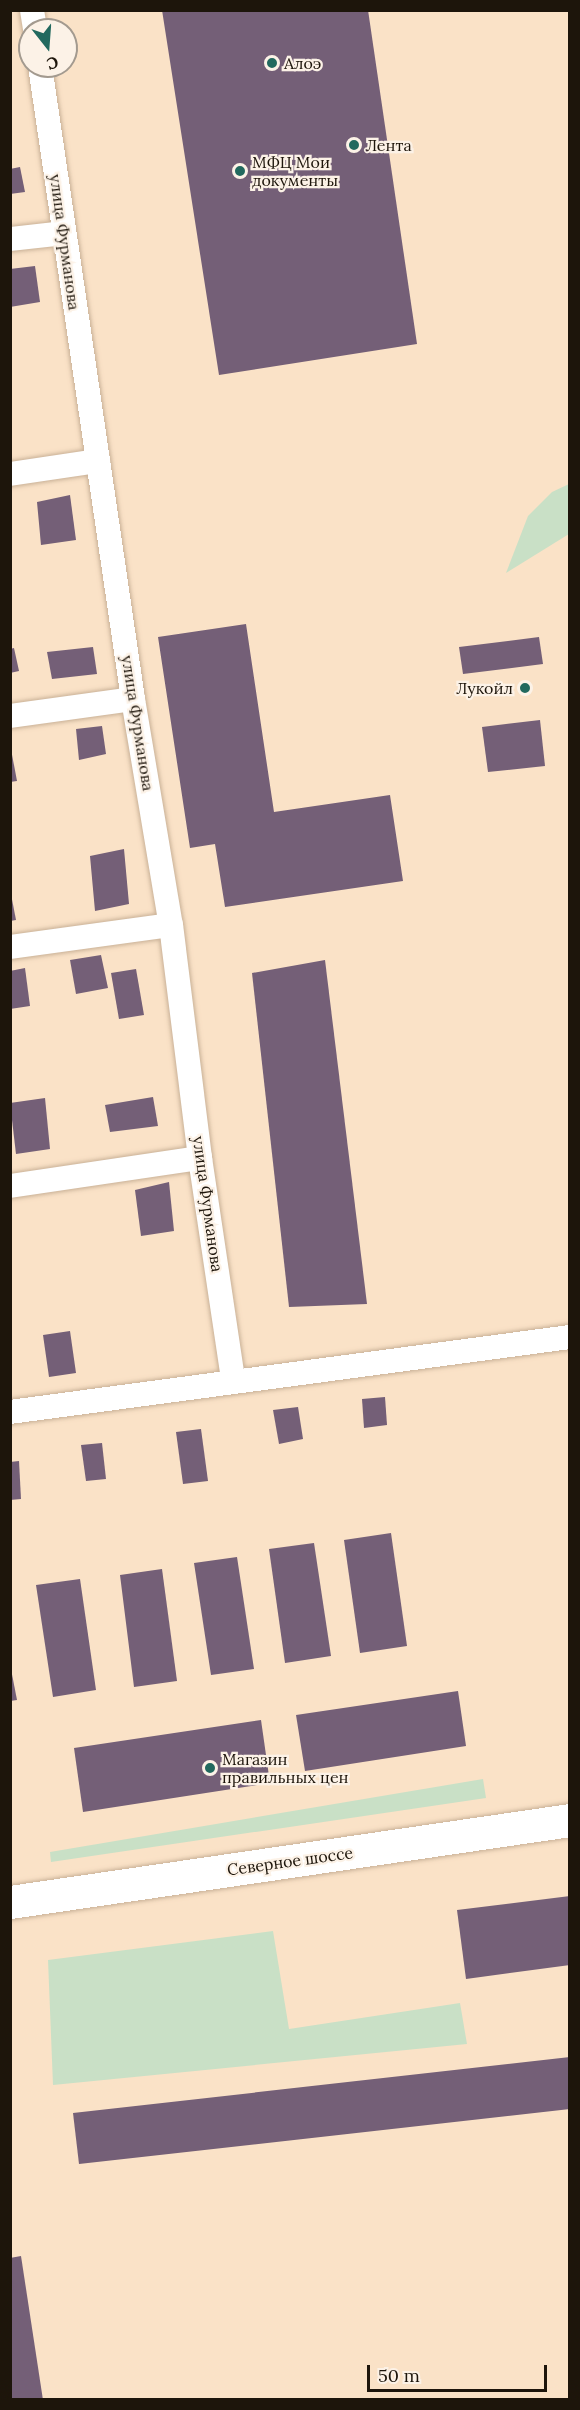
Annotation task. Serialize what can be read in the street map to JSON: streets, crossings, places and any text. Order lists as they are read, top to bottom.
{
  "streets": {
    "main road": ["Северное шоссе"],
    "street": ["улица Фурманова"]
  },
  "places": [
    "Алоэ",
    "Лента",
    "МФЦ Мои документы",
    "Лукойл",
    "Магазин правильных цен"
  ],
  "scale_bar": "50 m",
  "north": "bottom"
}
